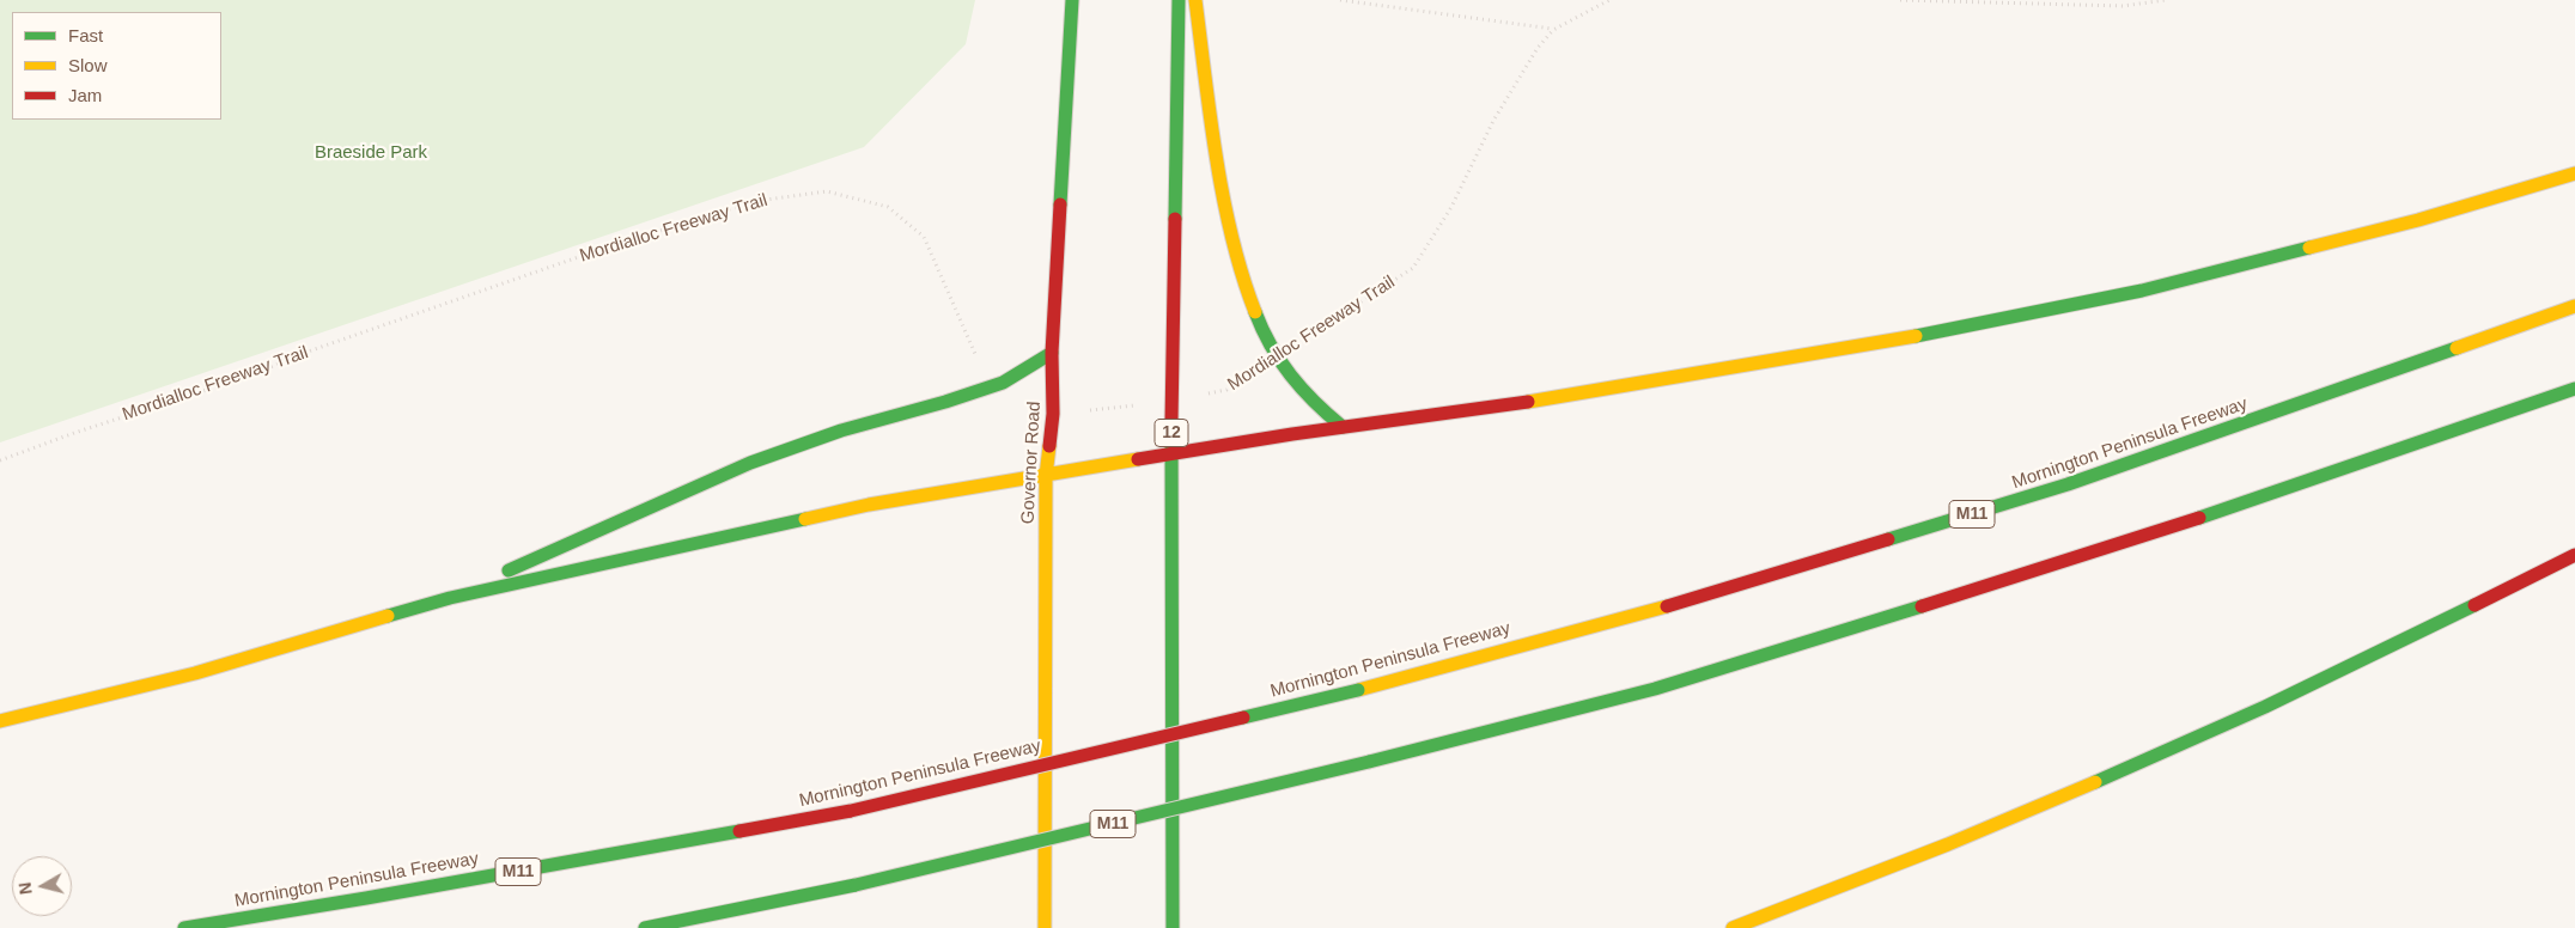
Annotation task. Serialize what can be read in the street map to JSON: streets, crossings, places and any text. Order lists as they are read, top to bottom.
{
  "streets": {
    "main road": [
      "12",
      "Mornington Peninsula Freeway",
      "Governor Road",
      "M11"
    ],
    "path": ["Mordialloc Freeway Trail"]
  },
  "crossings": [
    ["Mordialloc Freeway Trail", "12"],
    ["Mordialloc Freeway Trail", "Governor Road"]
  ],
  "parks": ["Braeside Park"],
  "legend": ["Fast", "Slow", "Jam"],
  "north": "left"
}
